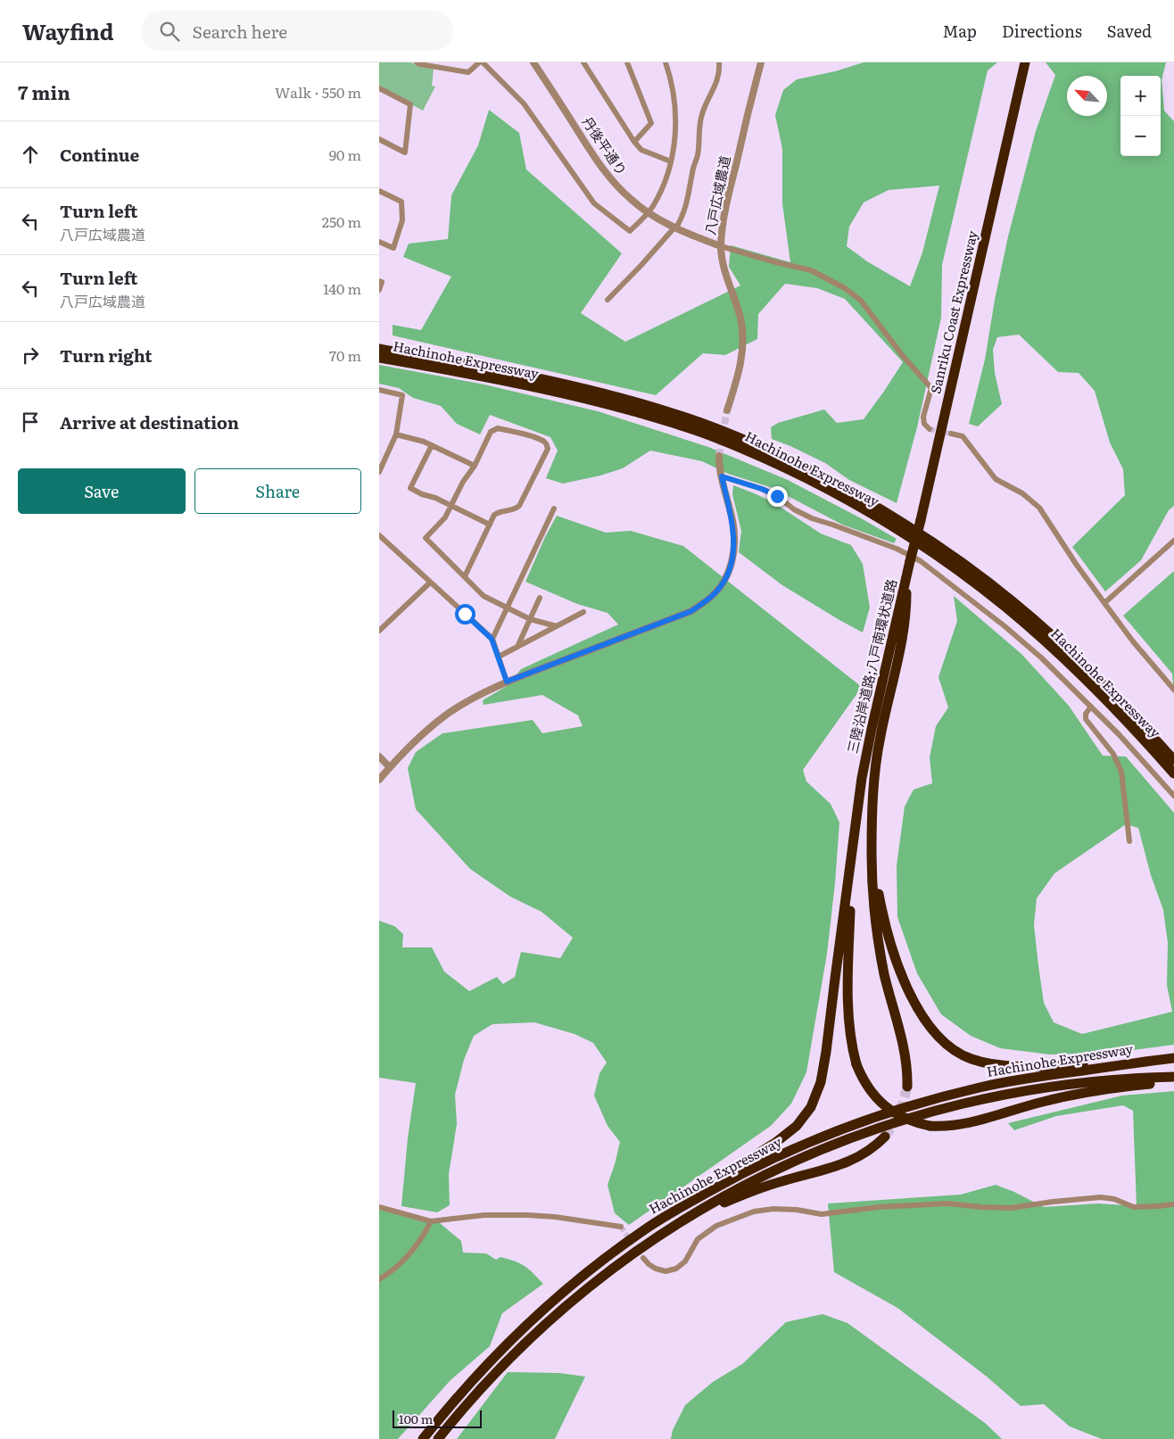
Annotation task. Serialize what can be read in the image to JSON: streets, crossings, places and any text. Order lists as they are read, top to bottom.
{
  "streets": {
    "highway": ["Sanriku Coast Expressway", "Hachinohe Expressway", "三陸沿岸道路;八戸南環状道路"],
    "street": ["丹後平通り", "八戸広域農道"]
  },
  "crossings": [
    ["丹後平通り", "八戸広域農道"],
    ["Sanriku Coast Expressway", "三陸沿岸道路;八戸南環状道路"]
  ],
  "scale_bar": "100 m",
  "north": "top left",
  "page": {
    "header": "Wayfind",
    "search": "Search here",
    "nav": ["Map", "Directions", "Saved"],
    "heading": ["7 min", "Walk · 550 m"],
    "map_buttons": ["+", "−"],
    "list": [
      ["Continue", "90 m"],
      ["Turn left", "八戸広域農道", "250 m"],
      ["Turn left", "八戸広域農道", "140 m"],
      ["Turn right", "70 m"],
      "Arrive at destination"
    ],
    "buttons": ["Save", "Share"],
    "scale": "100 m"
  }
}
